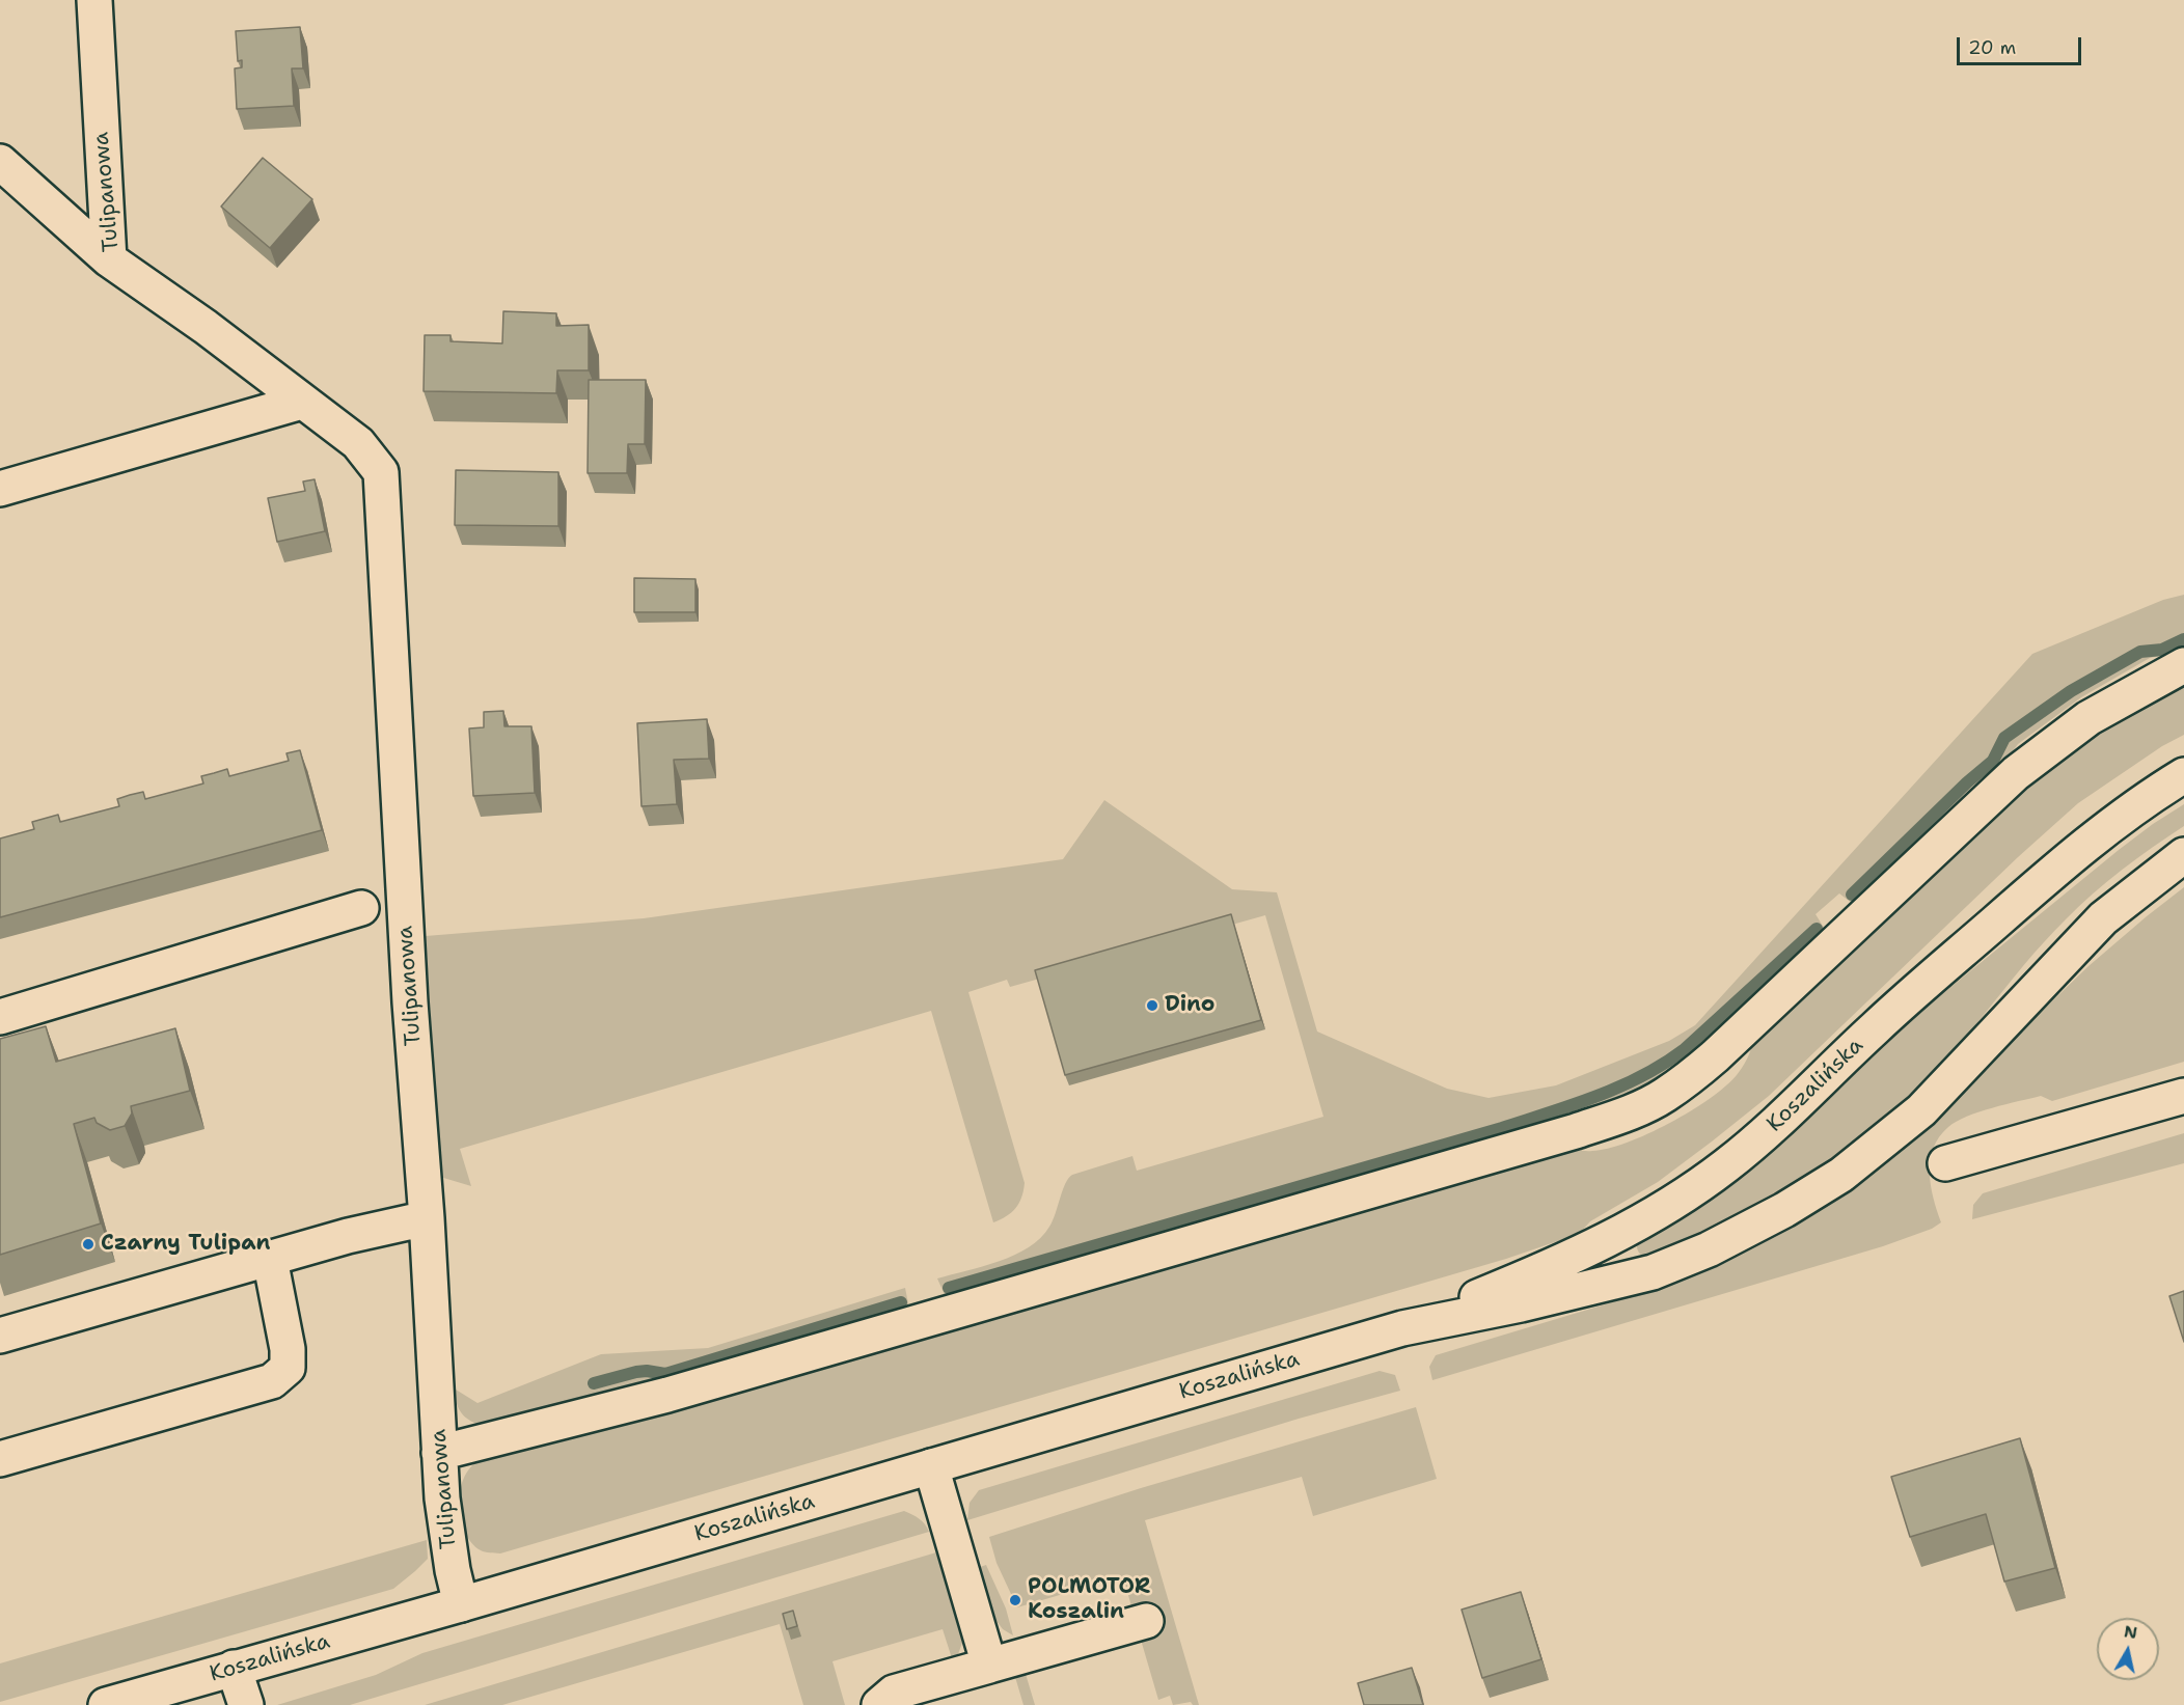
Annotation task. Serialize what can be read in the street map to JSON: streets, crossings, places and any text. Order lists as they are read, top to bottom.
{
  "streets": {
    "main road": ["Tulipanowa", "Koszalińska"]
  },
  "crossings": [
    ["Tulipanowa", "Koszalińska"]
  ],
  "places": ["Dino", "Czarny Tulipan", "POLMOTOR Koszalin"],
  "scale_bar": "20 m",
  "north": "top"
}
